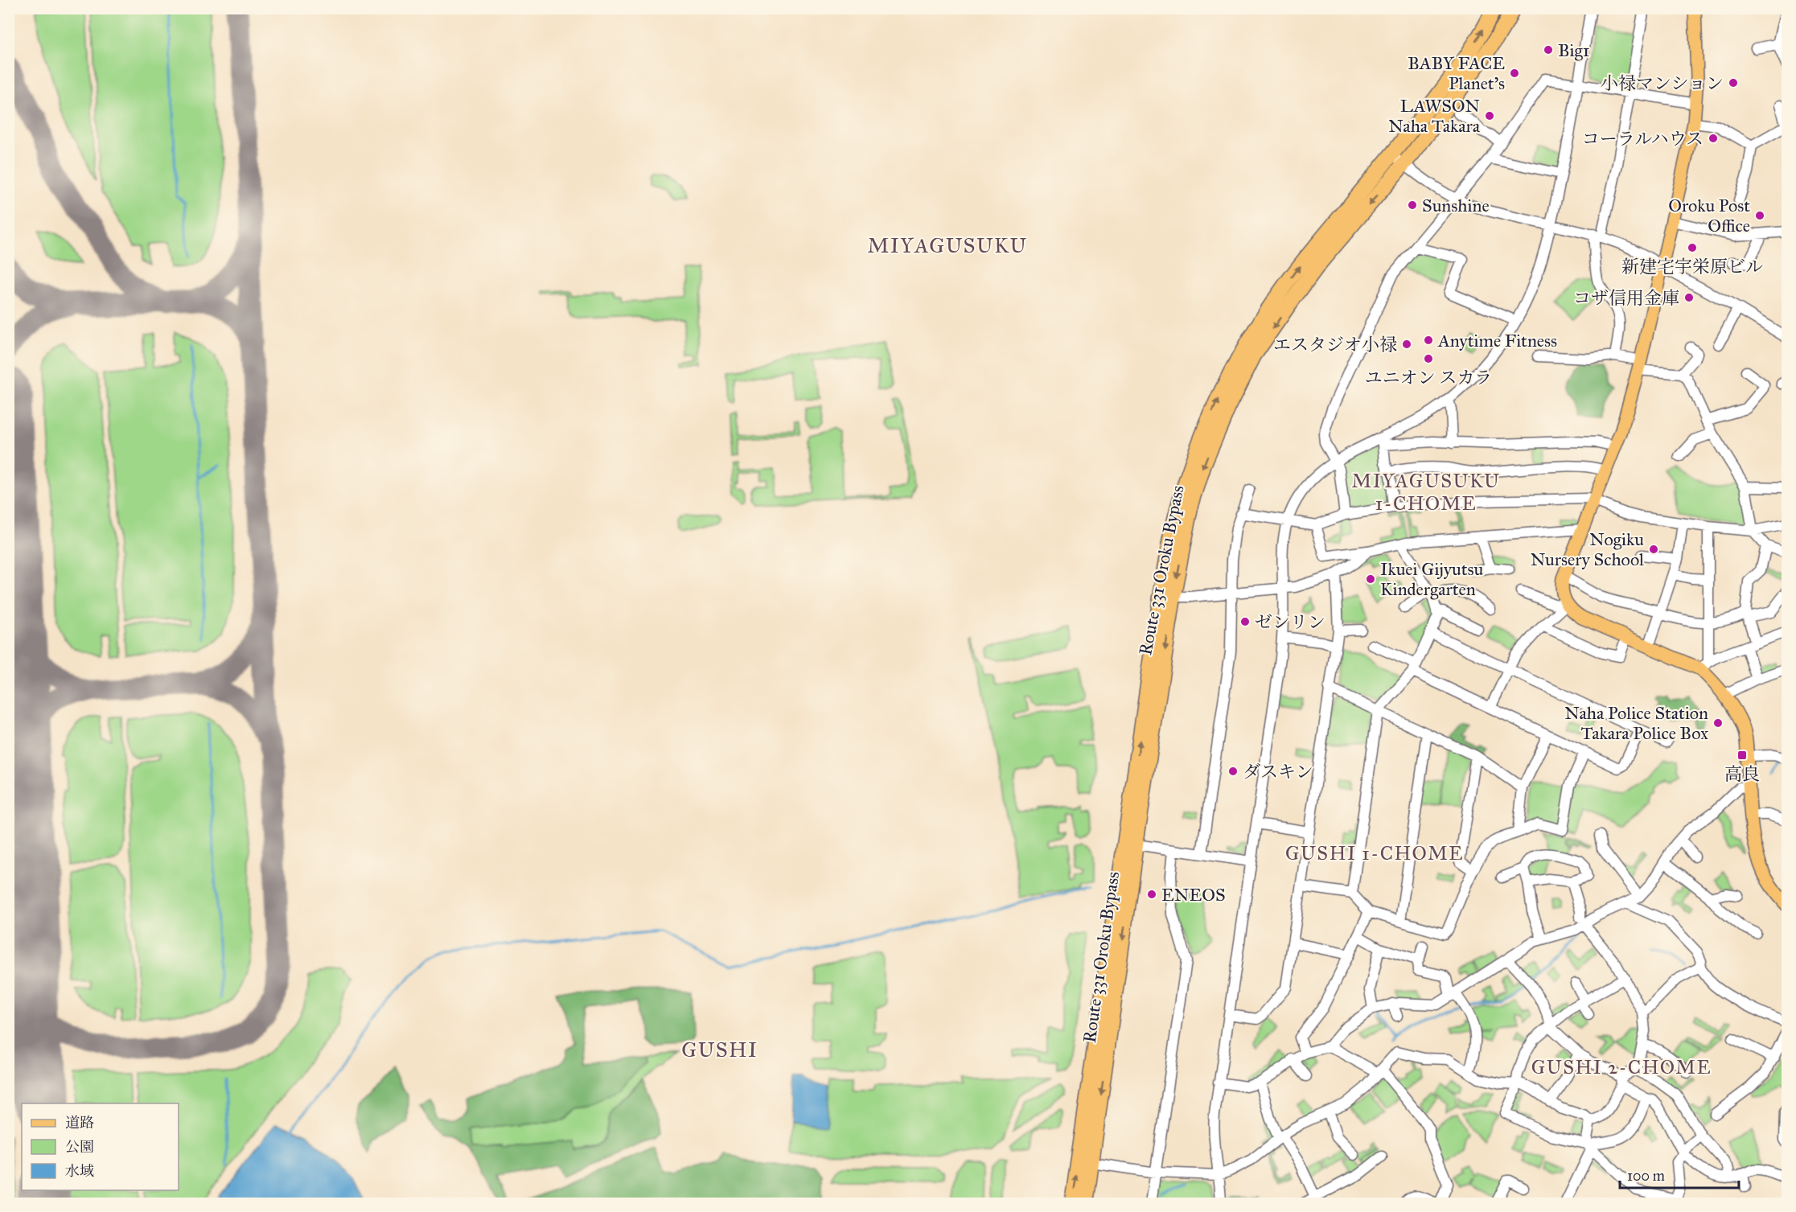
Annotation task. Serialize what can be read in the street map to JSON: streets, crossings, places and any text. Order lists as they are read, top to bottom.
{
  "streets": {
    "highway": ["Route 331 Oroku Bypass"]
  },
  "districts": [
    "MIYAGUSUKU",
    "MIYAGUSUKU 1-CHOME",
    "GUSHI 1-CHOME",
    "GUSHI",
    "GUSHI 2-CHOME"
  ],
  "places": {
    "other": [
      "Big1",
      "BABY FACE Planet's",
      "小禄マンション",
      "LAWSON Naha Takara",
      "コーラルハウス",
      "Sunshine",
      "Oroku Post Office",
      "新建宅宇栄原ビル",
      "コザ信用金庫",
      "Anytime Fitness",
      "エスタジオ小禄",
      "ユニオン スカラ",
      "Nogiku Nursery School",
      "Ikuei Gijyutsu Kindergarten",
      "ゼンリン",
      "Naha Police Station Takara Police Box",
      "ダスキン",
      "ENEOS"
    ],
    "transit": ["高良"]
  },
  "legend": ["道路", "公園", "水域"],
  "scale_bar": "100 m"
}
